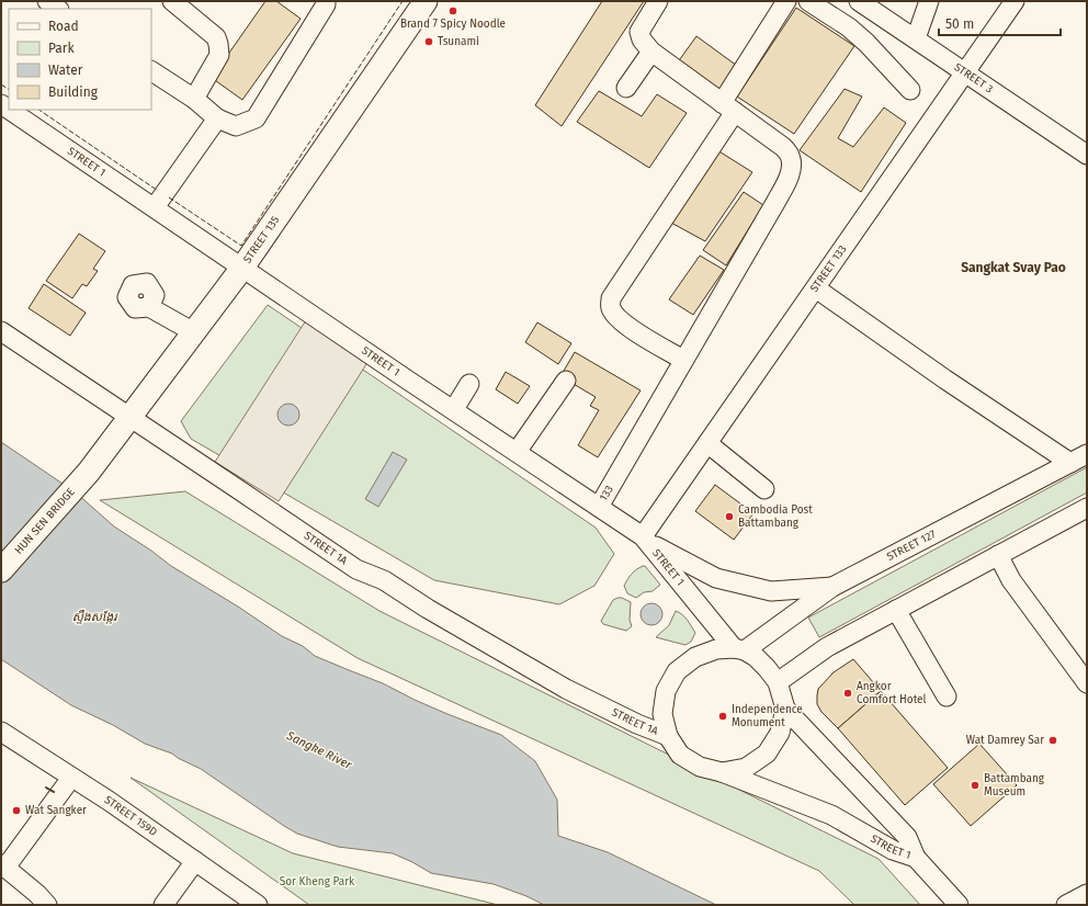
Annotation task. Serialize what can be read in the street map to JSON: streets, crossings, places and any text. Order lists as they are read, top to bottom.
{
  "streets": {
    "main road": ["STREET 135", "HUN SEN BRIDGE"],
    "street": [
      "STREET 3",
      "STREET 1",
      "STREET 133",
      "133",
      "STREET 127",
      "STREET 1A",
      "STREET 159D"
    ]
  },
  "crossings": [
    ["STREET 3", "STREET 133"],
    ["STREET 1", "STREET 135"],
    ["STREET 1", "STREET 133"],
    ["STREET 1", "133"],
    ["STREET 1", "STREET 127"],
    ["STREET 1", "STREET 1A"],
    ["STREET 135", "HUN SEN BRIDGE"],
    ["STREET 135", "STREET 1A"],
    ["STREET 127", "STREET 1A"]
  ],
  "districts": ["Sangkat Svay Pao"],
  "water": ["ស្ទឹងសង្កែរ", "Sangke River"],
  "parks": ["Sor Kheng Park"],
  "places": [
    "Brand 7 Spicy Noodle",
    "Tsunami",
    "Cambodia Post Battambang",
    "Angkor Comfort Hotel",
    "Independence Monument",
    "Wat Damrey Sar",
    "Battambang Museum",
    "Wat Sangker"
  ],
  "legend": [
    "Road",
    "Park",
    "Water",
    "Building"
  ],
  "scale_bar": "50 m"
}
